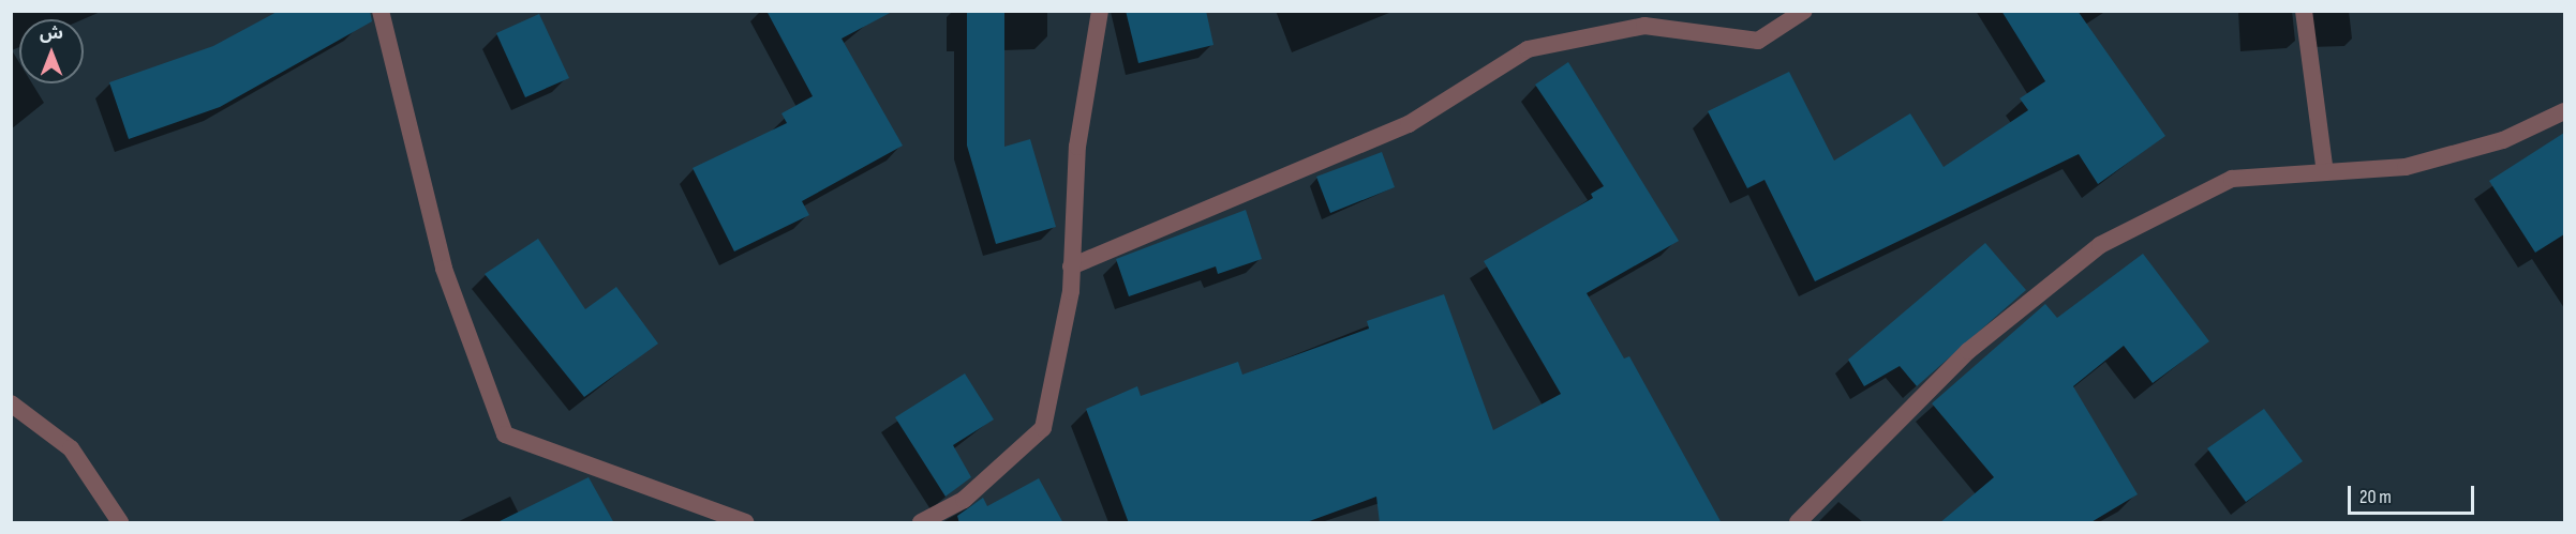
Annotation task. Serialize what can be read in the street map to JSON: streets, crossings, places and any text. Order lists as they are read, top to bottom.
{
  "scale_bar": "20 m",
  "north": "top"
}
